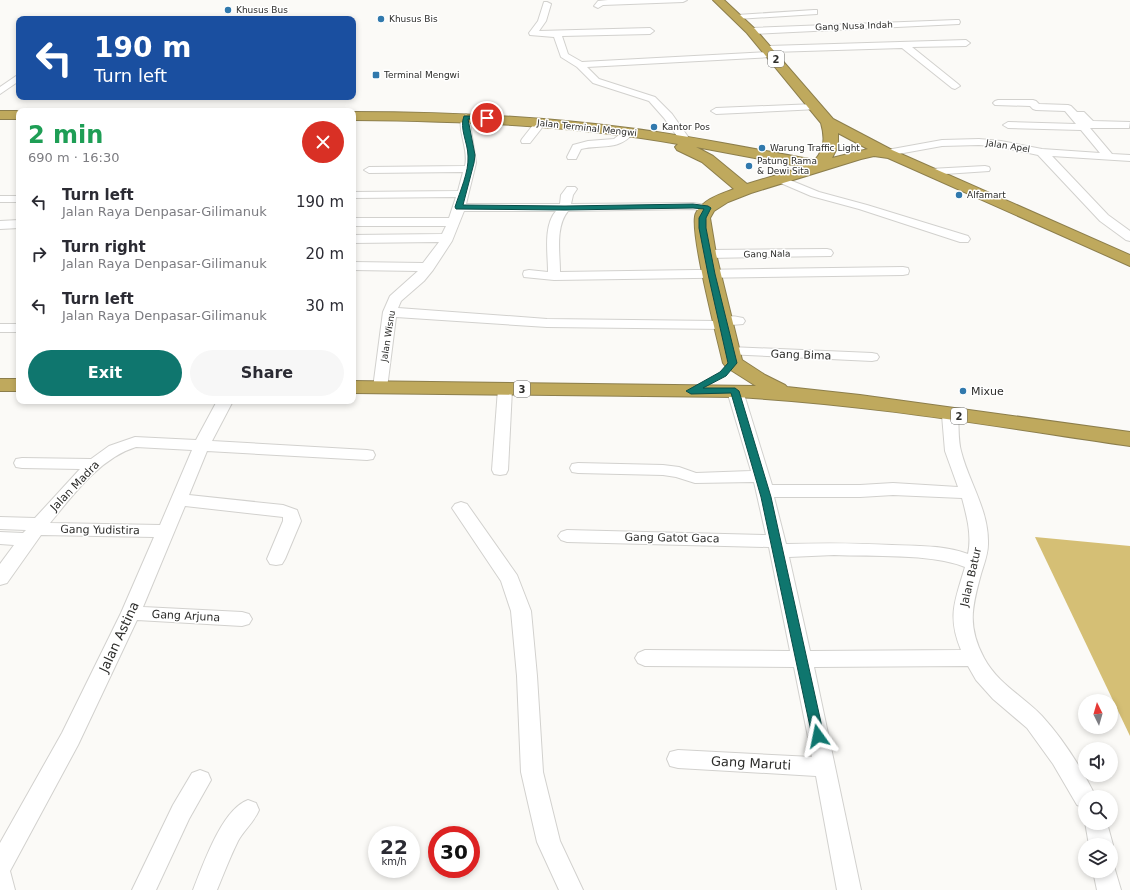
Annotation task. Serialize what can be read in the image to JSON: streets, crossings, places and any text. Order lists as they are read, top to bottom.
{
  "streets": {
    "highway": ["2", "Jalan Terminal Mengwi", "3"],
    "street": [
      "Gang Nusa Indah",
      "Jalan Apel",
      "Gang Nala",
      "Jalan Wisnu",
      "Gang Bima",
      "Jalan Madra",
      "Gang Yudistira",
      "Gang Gatot Gaca",
      "Jalan Batur",
      "Gang Arjuna",
      "Jalan Astina",
      "Gang Maruti"
    ]
  },
  "crossings": [
    ["Gang Nusa Indah", "2"],
    ["2", "Jalan Apel"],
    ["2", "Gang Bima"],
    ["2", "3"],
    ["2", "Jalan Batur"],
    ["Jalan Terminal Mengwi", "Jalan Wisnu"],
    ["Jalan Wisnu", "3"],
    ["Gang Bima", "3"],
    ["Jalan Madra", "Gang Yudistira"],
    ["Jalan Madra", "Jalan Astina"],
    ["Gang Yudistira", "Jalan Astina"],
    ["Gang Gatot Gaca", "Jalan Batur"],
    ["Gang Arjuna", "Jalan Astina"]
  ],
  "places": {
    "other": [
      "Khusus Bus",
      "Khusus Bis",
      "Kantor Pos",
      "Warung Traffic Light",
      "Patung Rama & Dewi Sita",
      "Alfamart",
      "Mixue"
    ],
    "transit": ["Terminal Mengwi"]
  },
  "north": "top",
  "page": {
    "turn": ["190 m", "Turn left"],
    "heading": ["2 min", "690 m · 16:30"],
    "list": [
      {
        "name": "Turn left",
        "note": "Jalan Raya Denpasar-Gilimanuk",
        "value": "190 m"
      },
      {
        "name": "Turn right",
        "note": "Jalan Raya Denpasar-Gilimanuk",
        "value": "20 m"
      },
      {
        "name": "Turn left",
        "note": "Jalan Raya Denpasar-Gilimanuk",
        "value": "30 m"
      }
    ],
    "buttons": ["Exit", "Share"],
    "speed": "22 km/h",
    "limit": "30"
  }
}
